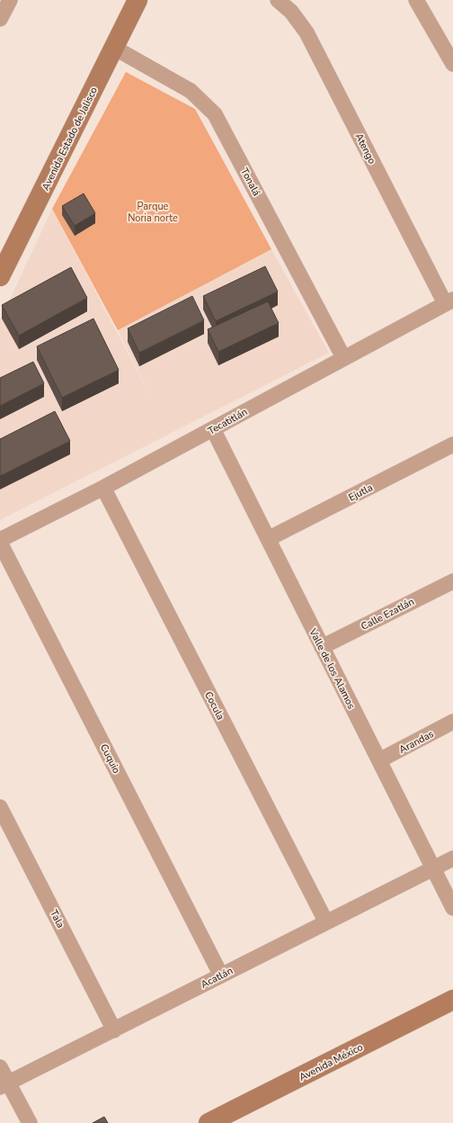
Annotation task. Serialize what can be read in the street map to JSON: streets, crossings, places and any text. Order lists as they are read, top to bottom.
{
  "streets": {
    "street": [
      "Avenida Estado de Jalisco",
      "Atengo",
      "Tonalá",
      "Tecatitlán",
      "Ejutla",
      "Calle Ezatlán",
      "Valle de los Alamos",
      "Cocula",
      "Arandas",
      "Cuquio",
      "Tala",
      "Acatlán",
      "Avenida México"
    ]
  },
  "crossings": [
    ["Avenida Estado de Jalisco", "Tonalá"],
    ["Atengo", "Tecatitlán"],
    ["Tonalá", "Tecatitlán"],
    ["Tecatitlán", "Valle de los Alamos"],
    ["Tecatitlán", "Cocula"],
    ["Ejutla", "Valle de los Alamos"],
    ["Calle Ezatlán", "Valle de los Alamos"],
    ["Valle de los Alamos", "Arandas"],
    ["Valle de los Alamos", "Acatlán"],
    ["Cocula", "Acatlán"],
    ["Cuquio", "Acatlán"],
    ["Tala", "Acatlán"]
  ],
  "parks": ["Parque Noria norte"]
}
